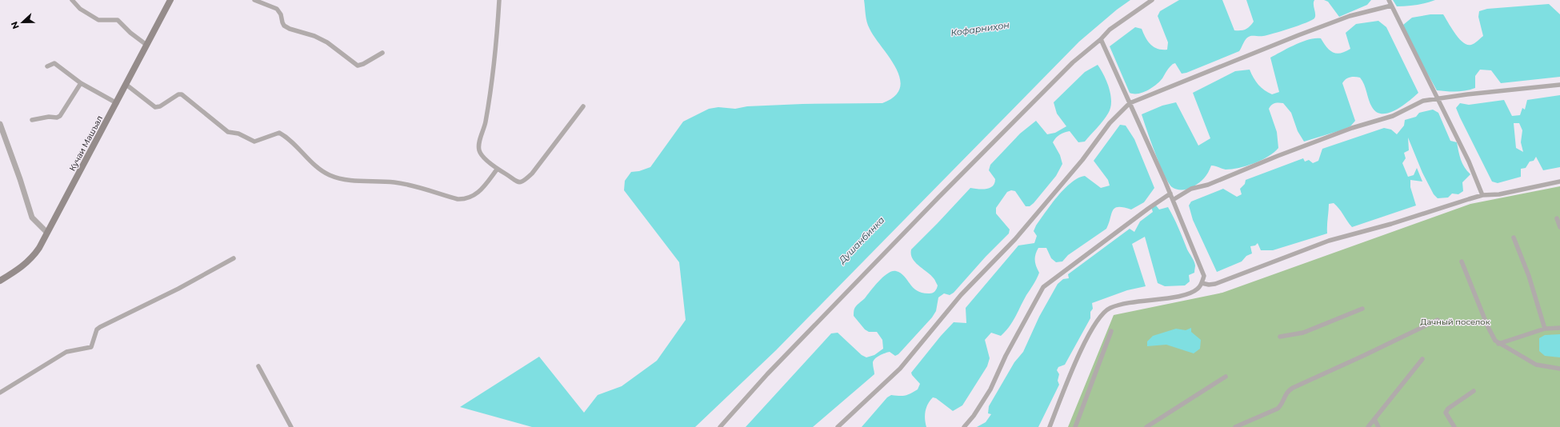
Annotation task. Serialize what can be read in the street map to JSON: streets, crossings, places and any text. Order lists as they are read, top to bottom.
{
  "streets": {
    "main road": ["Кучаи Машъал"]
  },
  "water": ["Кофарниҳон", "Душанбинка"],
  "parks": ["Дачный поселок"],
  "north": "left"
}
